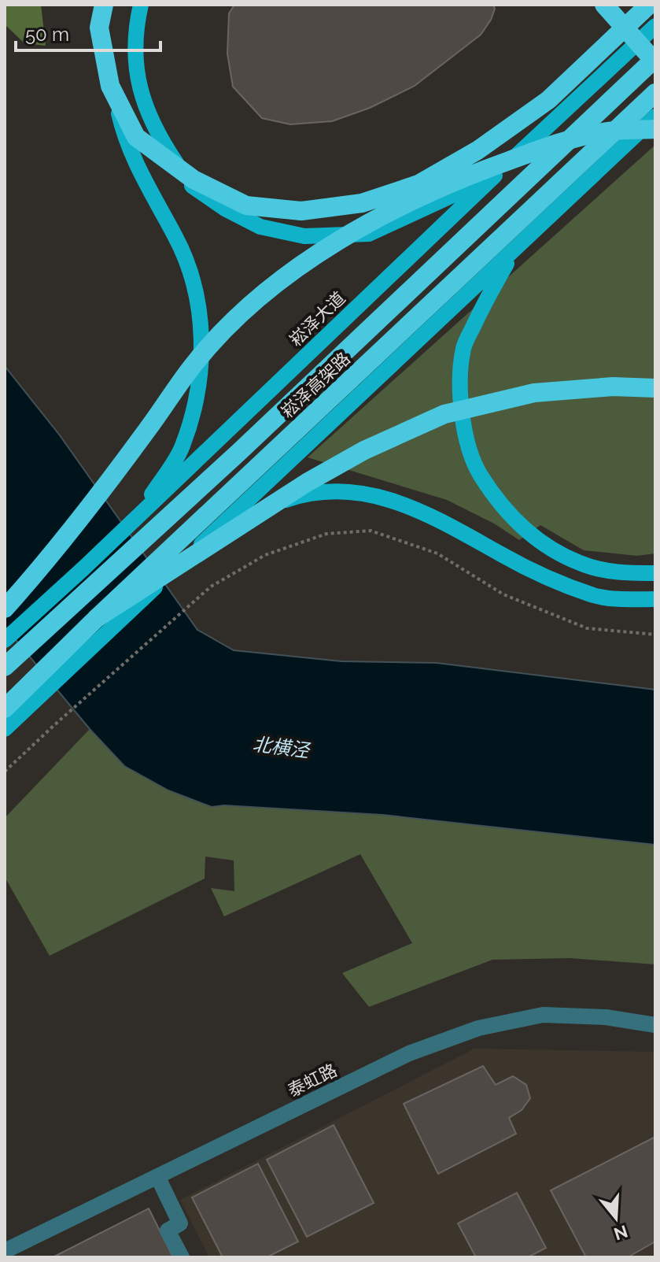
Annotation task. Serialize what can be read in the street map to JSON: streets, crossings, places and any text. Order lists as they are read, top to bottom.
{
  "streets": {
    "highway": ["崧泽高架路"],
    "main road": ["崧泽大道"],
    "street": ["泰虹路"]
  },
  "water": ["北横泾"],
  "scale_bar": "50 m",
  "north": "bottom"
}
